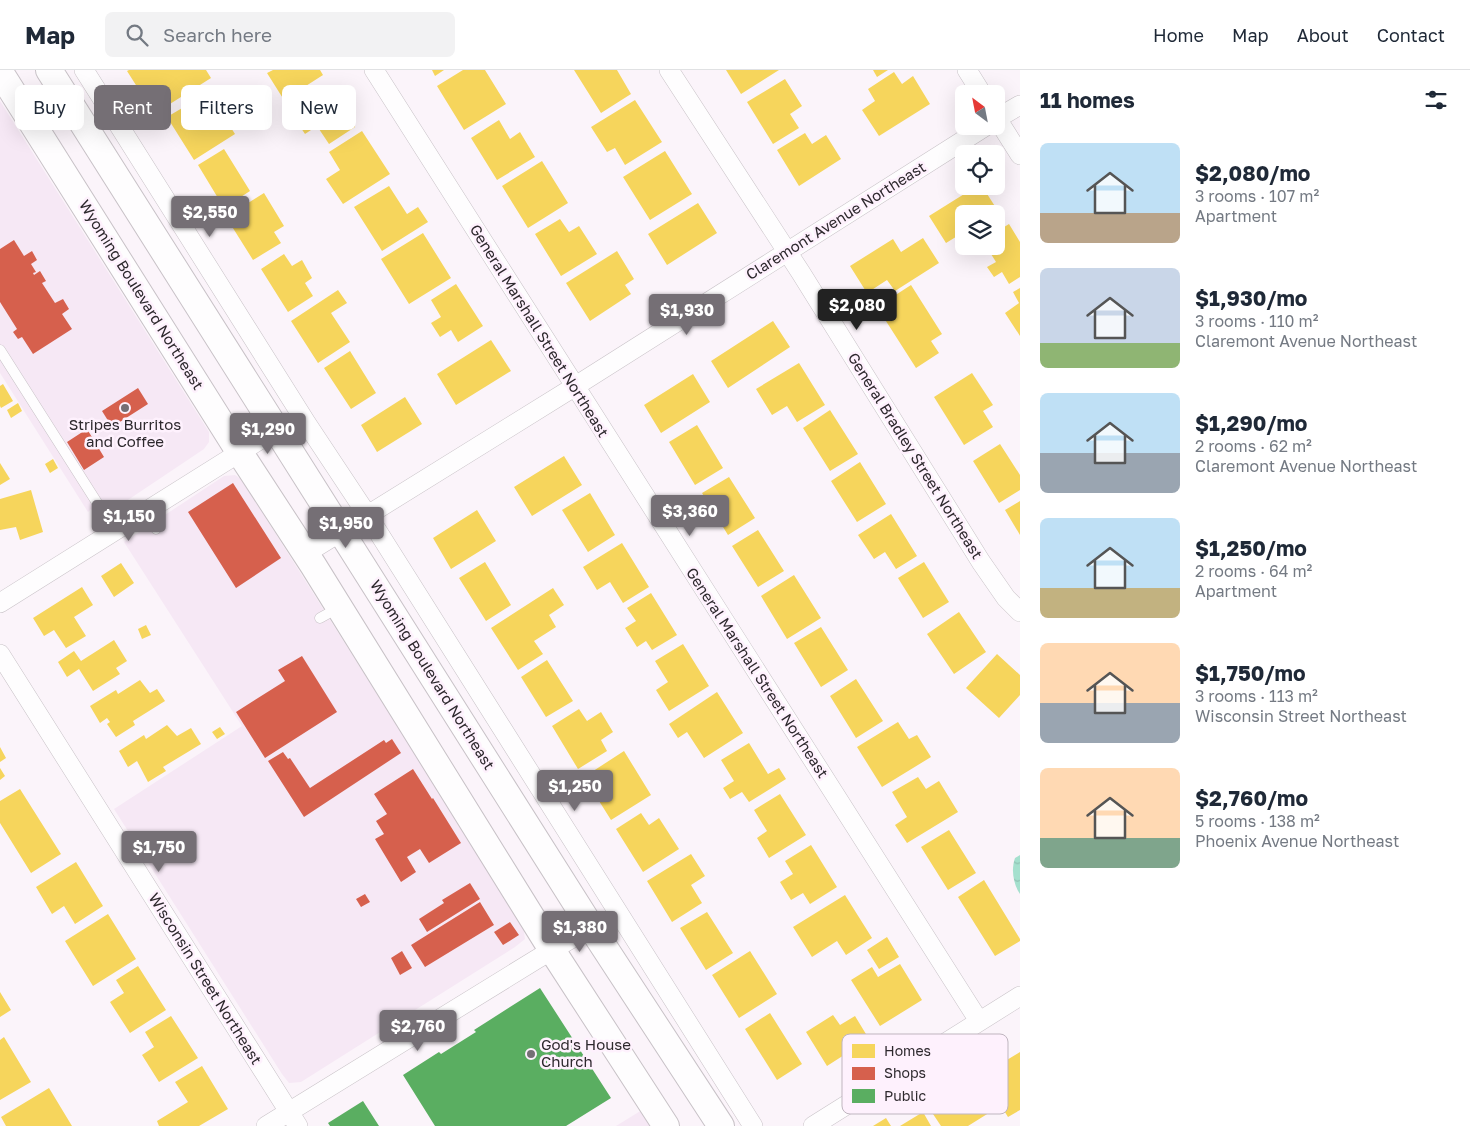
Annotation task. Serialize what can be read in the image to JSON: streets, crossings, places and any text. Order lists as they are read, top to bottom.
{
  "streets": {
    "main road": ["Wyoming Boulevard Northeast"],
    "street": [
      "Claremont Avenue Northeast",
      "General Marshall Street Northeast",
      "General Bradley Street Northeast",
      "Wisconsin Street Northeast"
    ]
  },
  "crossings": [
    ["Claremont Avenue Northeast", "Wyoming Boulevard Northeast"],
    ["Claremont Avenue Northeast", "General Marshall Street Northeast"],
    ["Claremont Avenue Northeast", "General Bradley Street Northeast"]
  ],
  "places": ["Stripes Burritos and Coffee", "God's House Church"],
  "legend": ["Homes", "Shops", "Public"],
  "north": "top left",
  "page": {
    "header": "Map",
    "search": "Search here",
    "nav": [
      "Home",
      "Map",
      "About",
      "Contact"
    ],
    "heading": "11 homes",
    "chip": [
      "Buy",
      "Rent",
      "Filters",
      "New"
    ],
    "list": [
      {
        "name": "$2,080/mo",
        "note": "3 rooms · 107 m² · Apartment"
      },
      {
        "name": "$1,930/mo",
        "note": "3 rooms · 110 m² · Claremont Avenue Northeast"
      },
      {
        "name": "$1,290/mo",
        "note": "2 rooms · 62 m² · Claremont Avenue Northeast"
      },
      {
        "name": "$1,250/mo",
        "note": "2 rooms · 64 m² · Apartment"
      },
      {
        "name": "$1,750/mo",
        "note": "3 rooms · 113 m² · Wisconsin Street Northeast"
      },
      {
        "name": "$2,760/mo",
        "note": "5 rooms · 138 m² · Phoenix Avenue Northeast"
      }
    ],
    "price": [
      "$2,550",
      "$2,080",
      "$1,930",
      "$1,290",
      "$3,360",
      "$1,150",
      "$1,950",
      "$1,250",
      "$1,750",
      "$1,380",
      "$2,760"
    ]
  }
}
